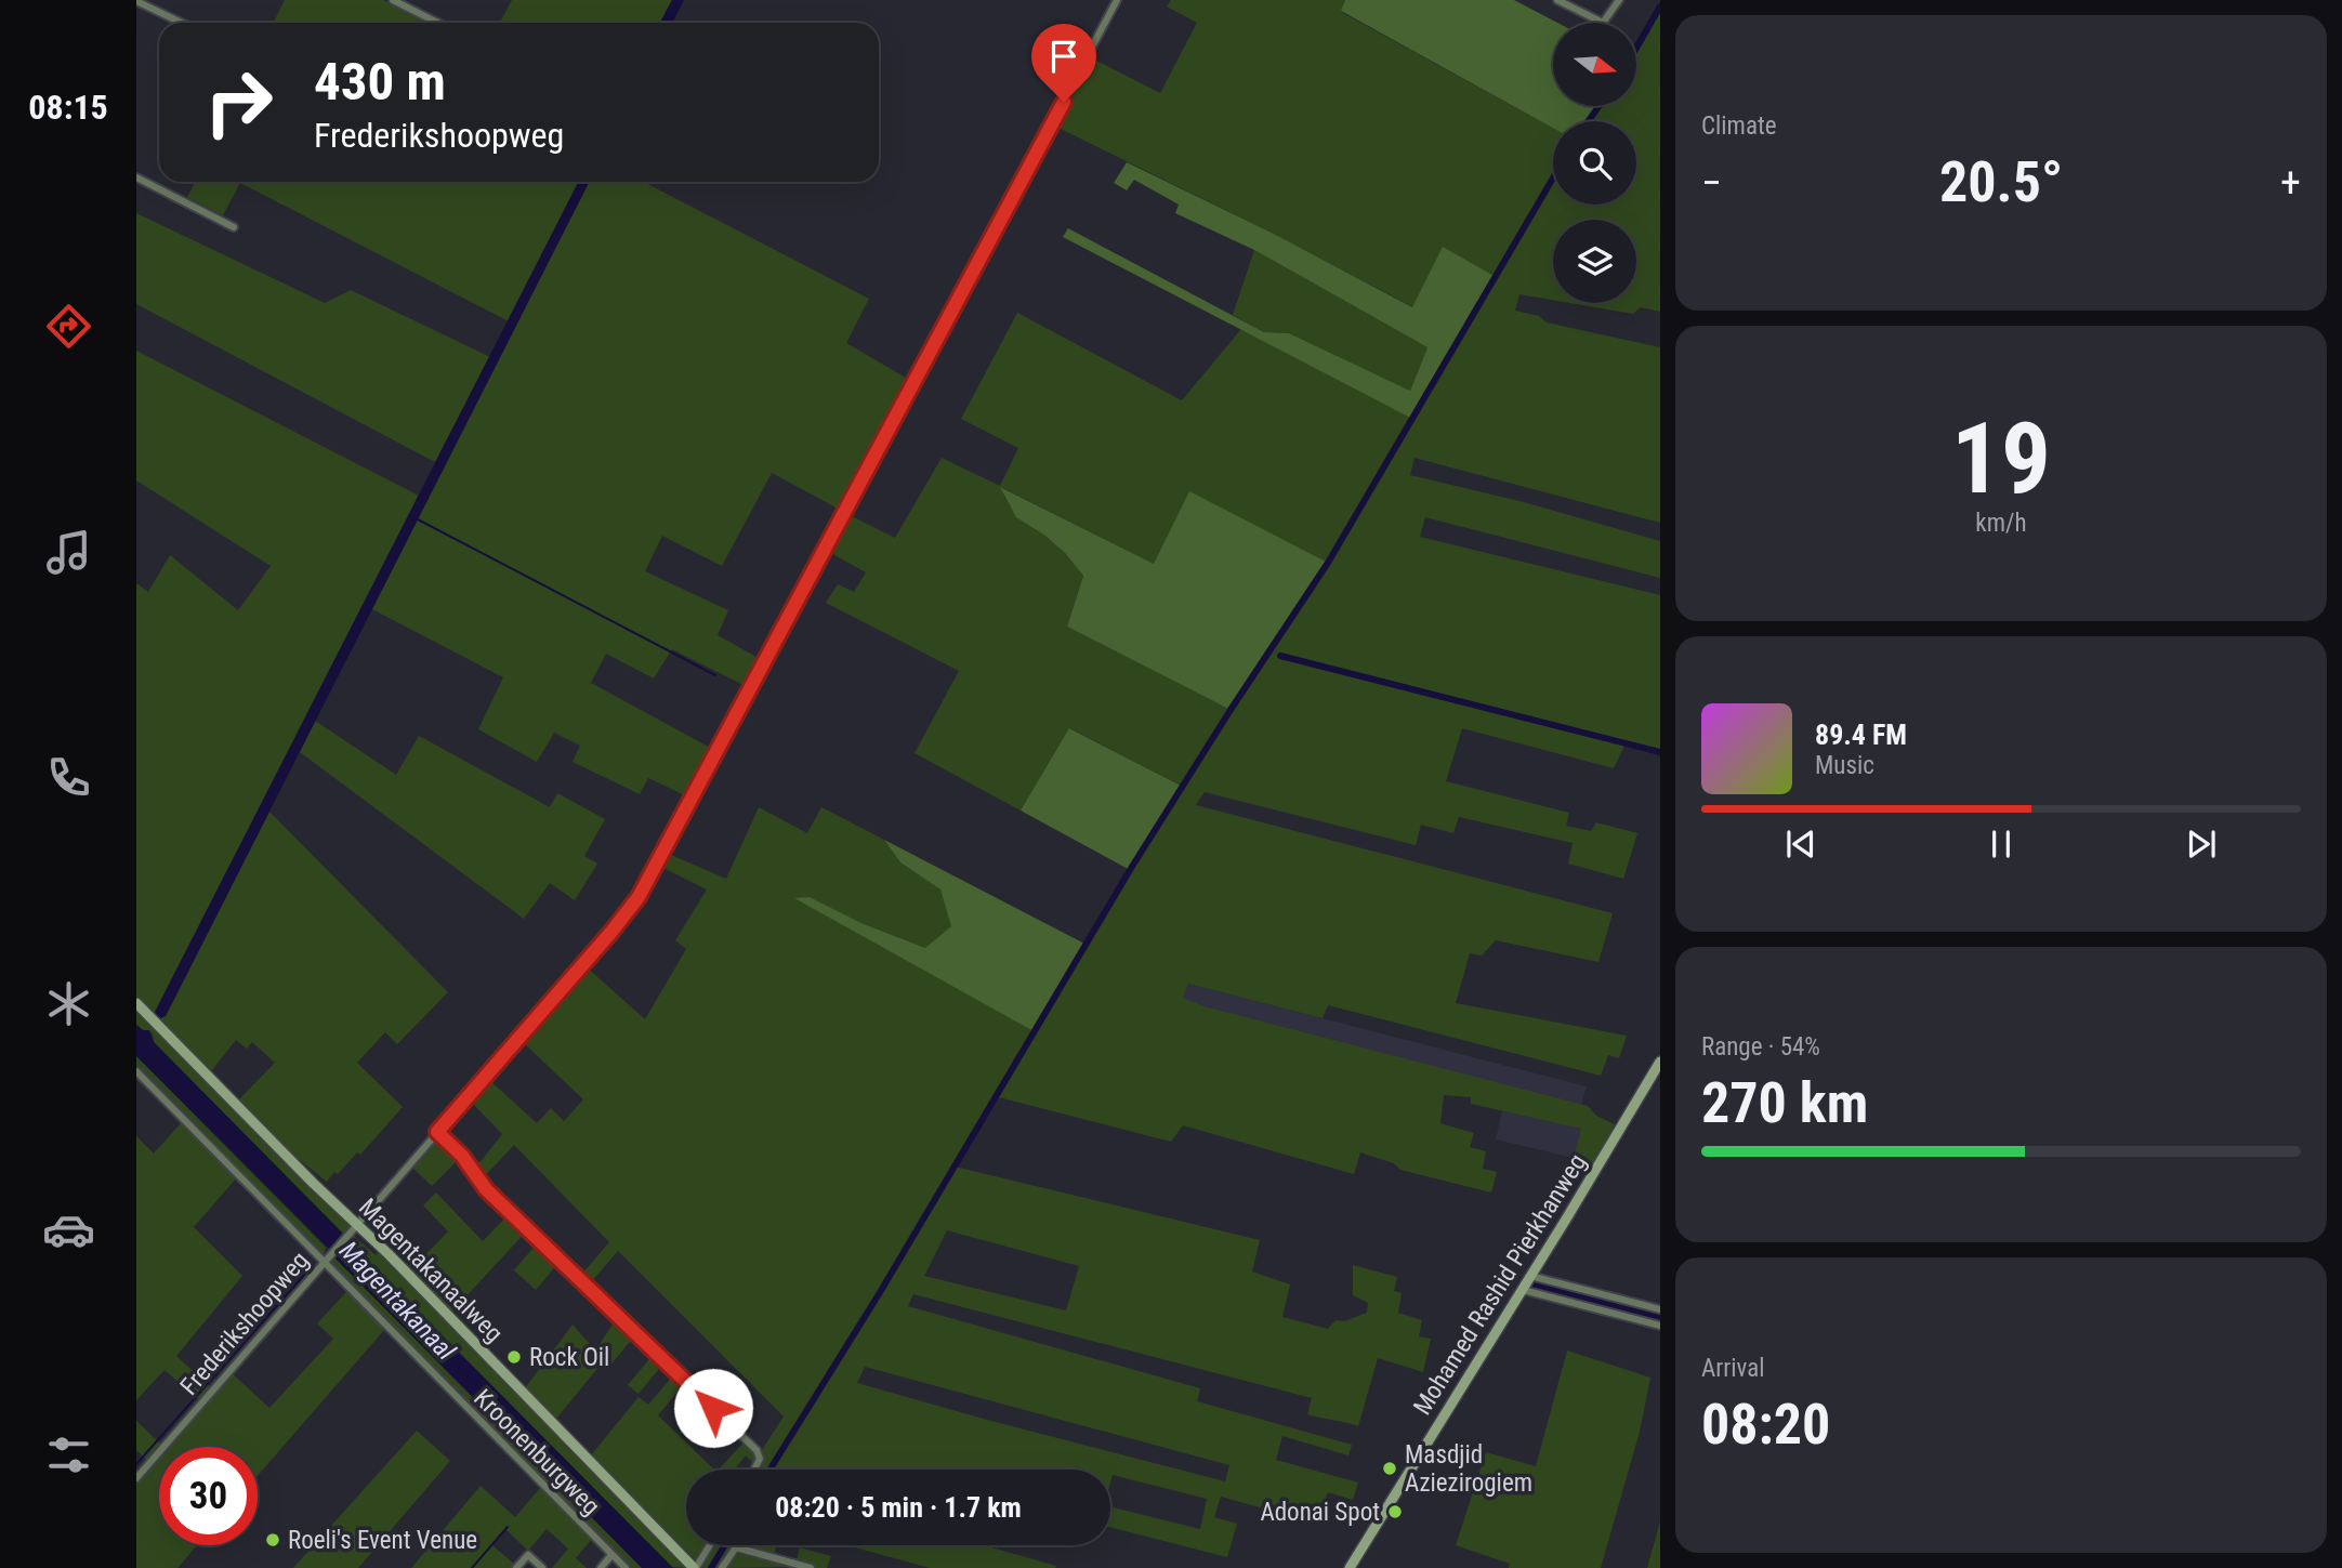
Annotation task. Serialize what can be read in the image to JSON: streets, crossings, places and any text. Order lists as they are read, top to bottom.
{
  "streets": {
    "street": [
      "Magentakanaalweg",
      "Mohamed Rashid Pierkhanweg",
      "Frederikshoopweg",
      "Kroonenburgweg"
    ]
  },
  "crossings": [
    ["Magentakanaalweg", "Frederikshoopweg"],
    ["Frederikshoopweg", "Kroonenburgweg"]
  ],
  "water": ["Magentakanaal"],
  "places": [
    "Rock Oil",
    "Masdjid Aziezirogiem",
    "Adonai Spot",
    "Roeli's Event Venue"
  ],
  "north": "right",
  "page": {
    "tabs": "08:15",
    "tile": [
      "Climate",
      ["19", "km/h"],
      ["Range · 54%", "270 km"],
      ["Arrival", "08:20"]
    ],
    "turn": ["430 m", "Frederikshoopweg"],
    "heat": ["−", "20.5°", "+"],
    "song": ["89.4 FM", "Music"],
    "limit": "30",
    "trip": "08:20 · 5 min · 1.7 km"
  }
}
